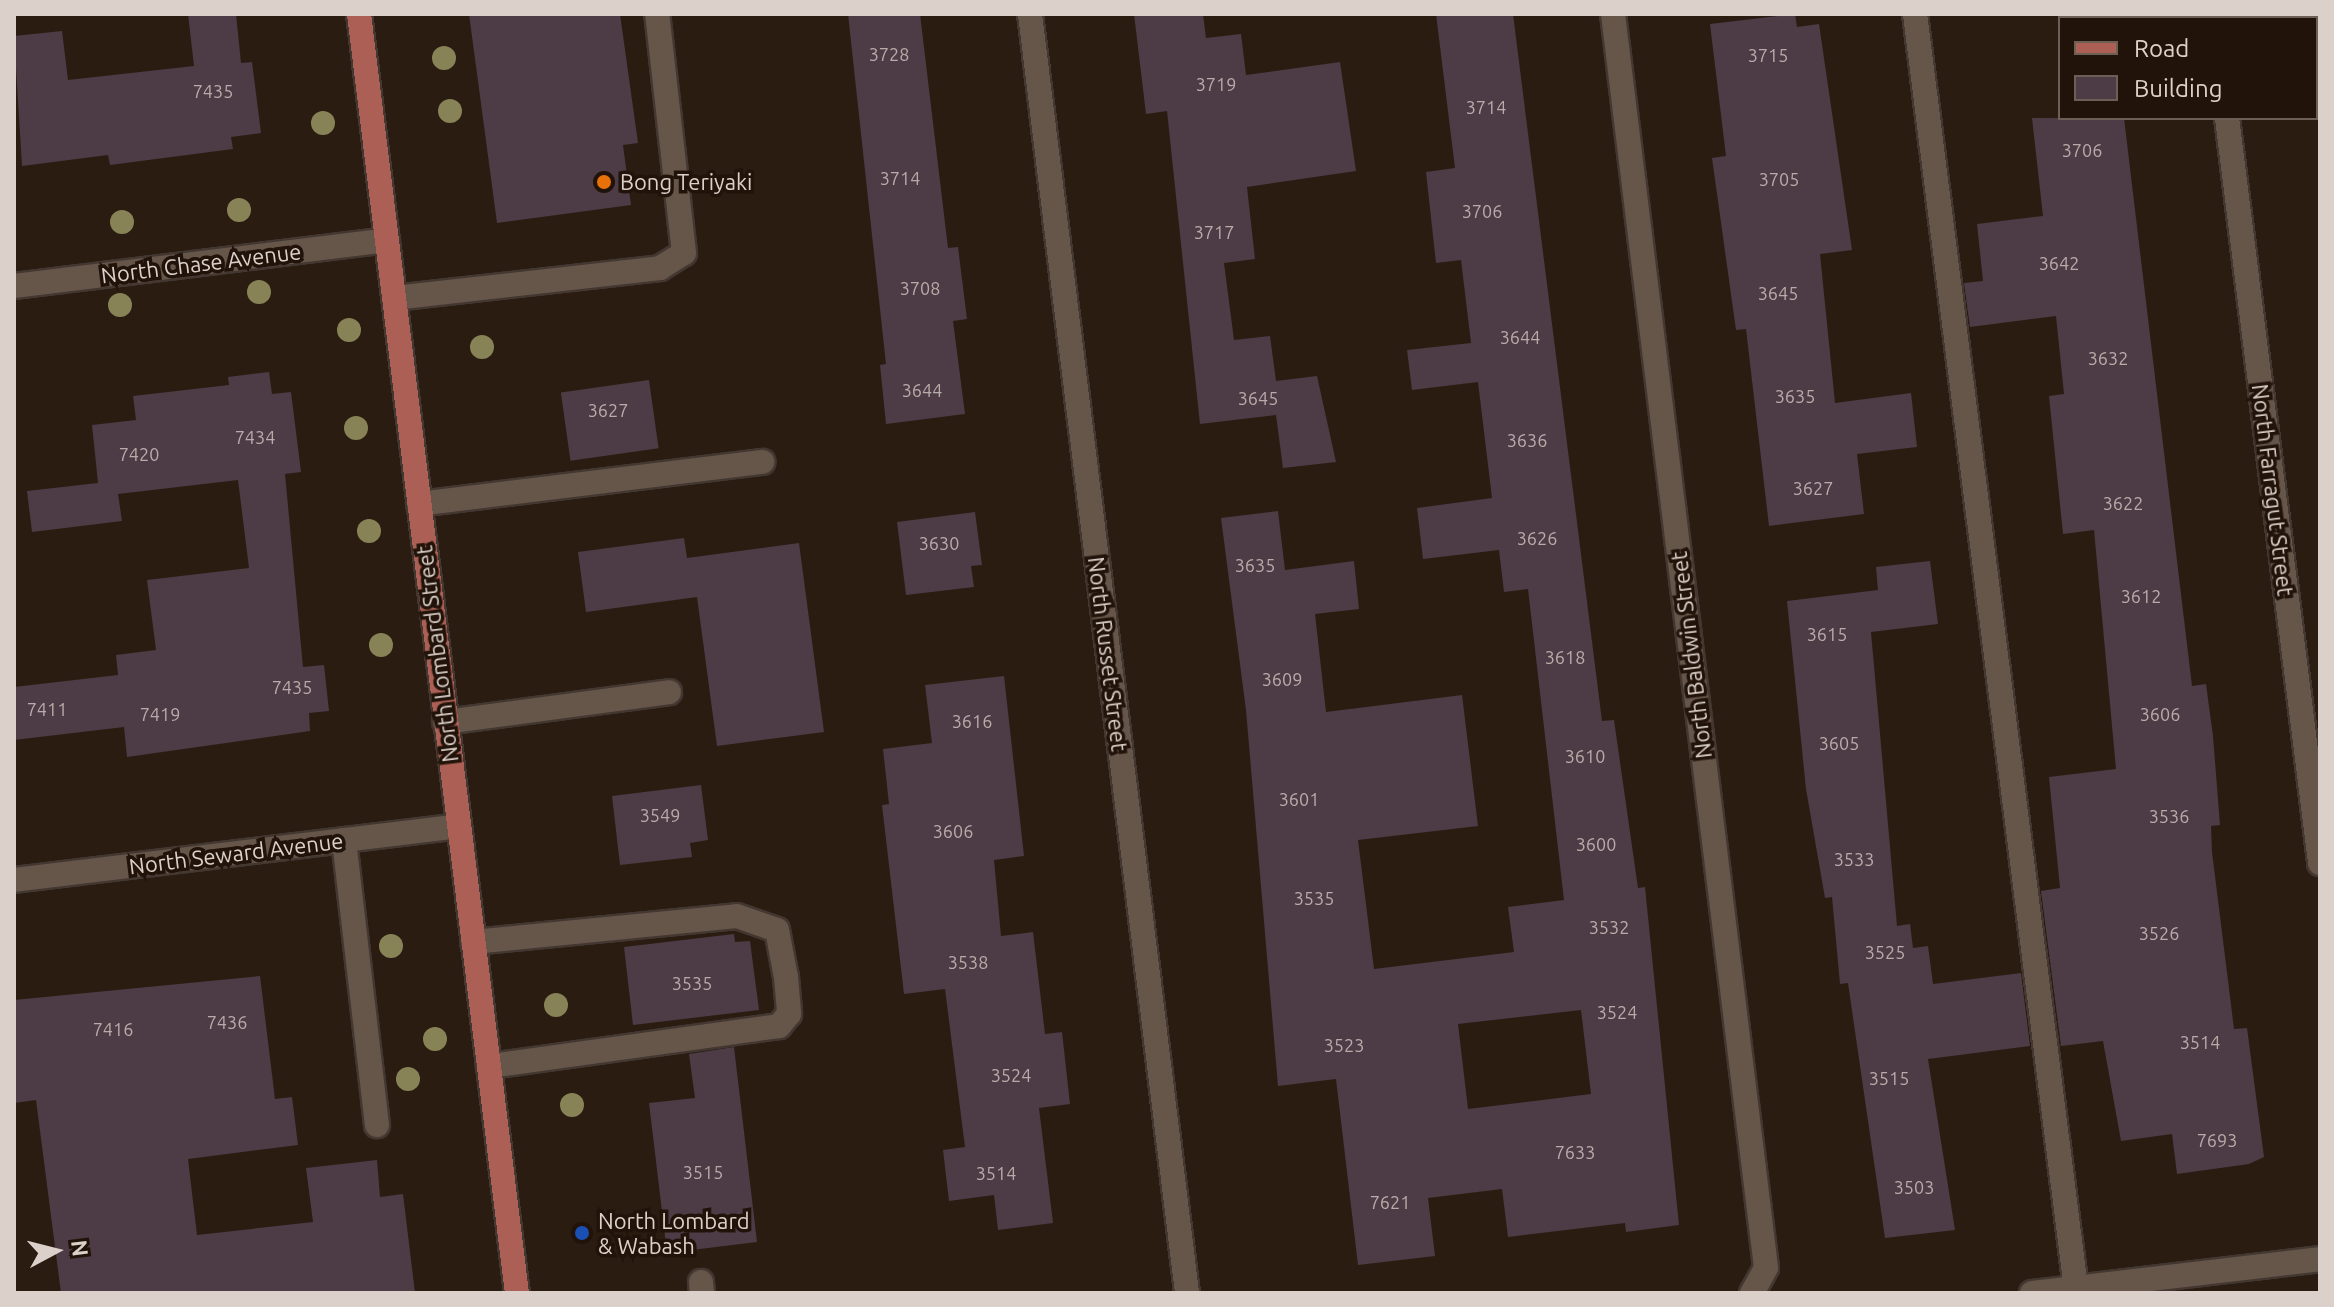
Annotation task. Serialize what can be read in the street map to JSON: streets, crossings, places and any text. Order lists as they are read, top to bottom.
{
  "streets": {
    "main road": ["North Lombard Street"],
    "street": [
      "North Chase Avenue",
      "North Farragut Street",
      "North Russet Street",
      "North Baldwin Street",
      "North Seward Avenue"
    ]
  },
  "crossings": [
    ["North Chase Avenue", "North Lombard Street"],
    ["North Lombard Street", "North Seward Avenue"]
  ],
  "places": ["Bong Teriyaki", "North Lombard & Wabash"],
  "house_numbers": [
    "3728",
    "3715",
    "3719",
    "7435",
    "3714",
    "3706",
    "3714",
    "3705",
    "3706",
    "3717",
    "3642",
    "3708",
    "3645",
    "3644",
    "3632",
    "3644",
    "3635",
    "3645",
    "3627",
    "7434",
    "3636",
    "7420",
    "3627",
    "3622",
    "3626",
    "3630",
    "3635",
    "3612",
    "3615",
    "3618",
    "3609",
    "7435",
    "7411",
    "7419",
    "3606",
    "3616",
    "3605",
    "3610",
    "3601",
    "3549",
    "3536",
    "3606",
    "3600",
    "3533",
    "3535",
    "3532",
    "3526",
    "3525",
    "3538",
    "3535",
    "3524",
    "7436",
    "7416",
    "3514",
    "3523",
    "3524",
    "3515",
    "7693",
    "7633",
    "3515",
    "3514",
    "3503",
    "7621"
  ],
  "legend": ["Road", "Building"],
  "north": "right"
}
